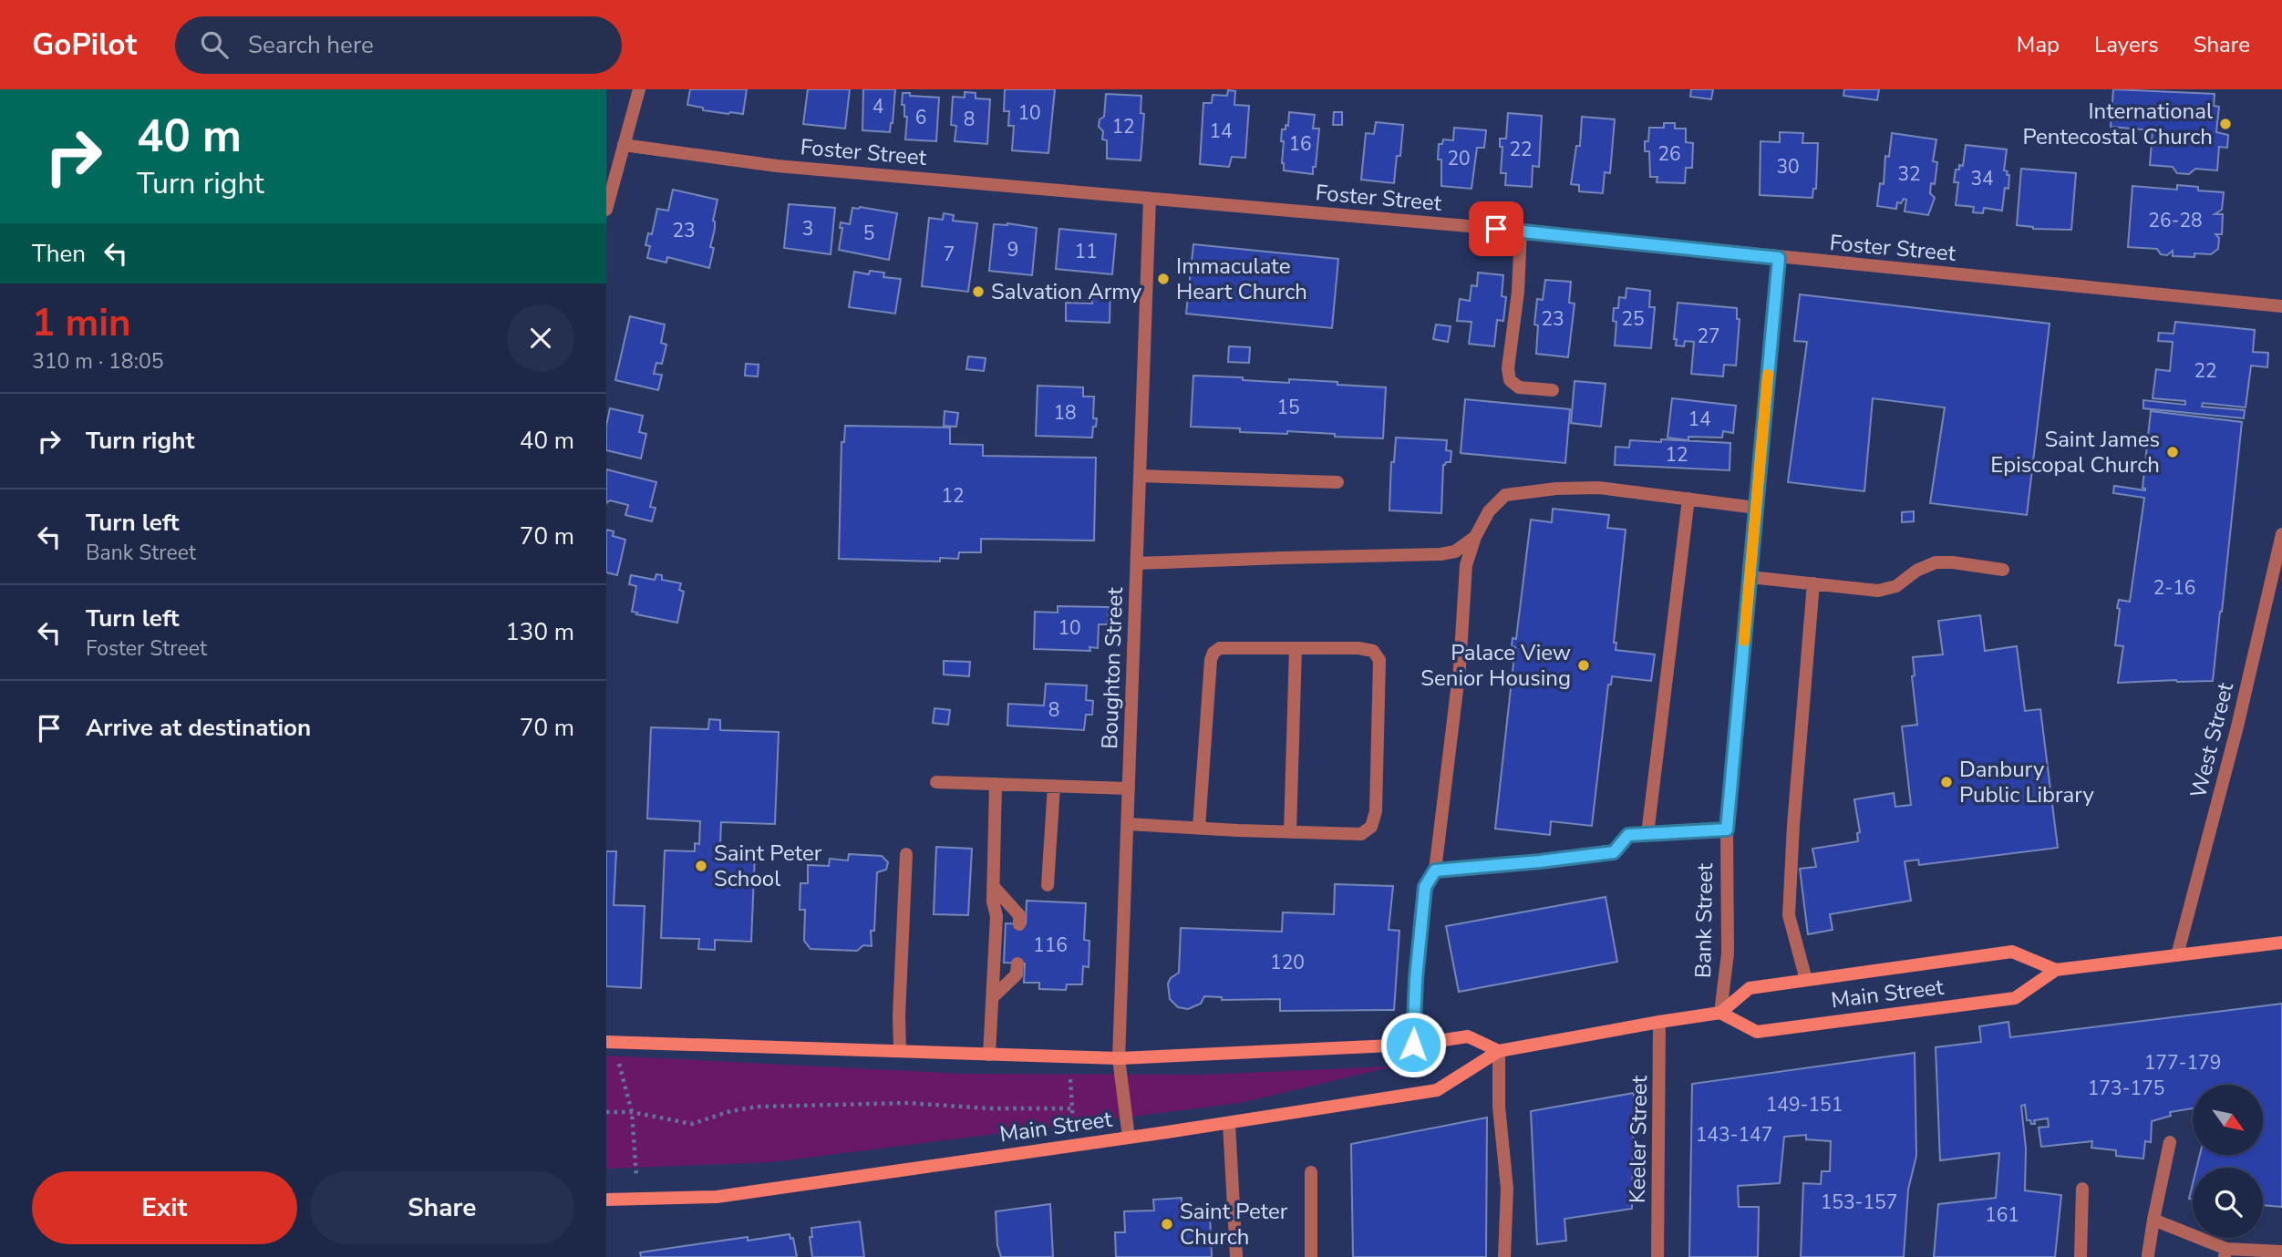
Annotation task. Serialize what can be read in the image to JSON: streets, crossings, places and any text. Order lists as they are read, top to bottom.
{
  "streets": {
    "main road": ["Main Street"],
    "street": [
      "Foster Street",
      "Boughton Street",
      "West Street",
      "Bank Street",
      "Keeler Street"
    ]
  },
  "crossings": [
    ["Foster Street", "Boughton Street"],
    ["Foster Street", "Bank Street"],
    ["Boughton Street", "Main Street"],
    ["West Street", "Main Street"],
    ["Bank Street", "Main Street"],
    ["Main Street", "Keeler Street"]
  ],
  "places": [
    "International Pentecostal Church",
    "Immaculate Heart Church",
    "Salvation Army",
    "Saint James Episcopal Church",
    "Palace View Senior Housing",
    "Danbury Public Library",
    "Saint Peter School",
    "Saint Peter Church"
  ],
  "house_numbers": [
    "4",
    "10",
    "6",
    "8",
    "12",
    "14",
    "16",
    "22",
    "26",
    "20",
    "30",
    "32",
    "34",
    "26-28",
    "3",
    "23",
    "5",
    "9",
    "11",
    "7",
    "23",
    "25",
    "27",
    "22",
    "15",
    "18",
    "14",
    "12",
    "12",
    "2-16",
    "10",
    "8",
    "116",
    "120",
    "177-179",
    "173-175",
    "149-151",
    "143-147",
    "153-157",
    "161"
  ],
  "north": "bottom right",
  "page": {
    "header": "GoPilot",
    "search": "Search here",
    "nav": ["Map", "Layers", "Share"],
    "turn": ["40 m", "Turn right"],
    "then": "Then",
    "heading": ["1 min", "310 m · 18:05"],
    "list": [
      {
        "name": "Turn right",
        "value": "40 m"
      },
      {
        "name": "Turn left",
        "note": "Bank Street",
        "value": "70 m"
      },
      {
        "name": "Turn left",
        "note": "Foster Street",
        "value": "130 m"
      },
      {
        "name": "Arrive at destination",
        "value": "70 m"
      }
    ],
    "buttons": ["Exit", "Share"]
  }
}
